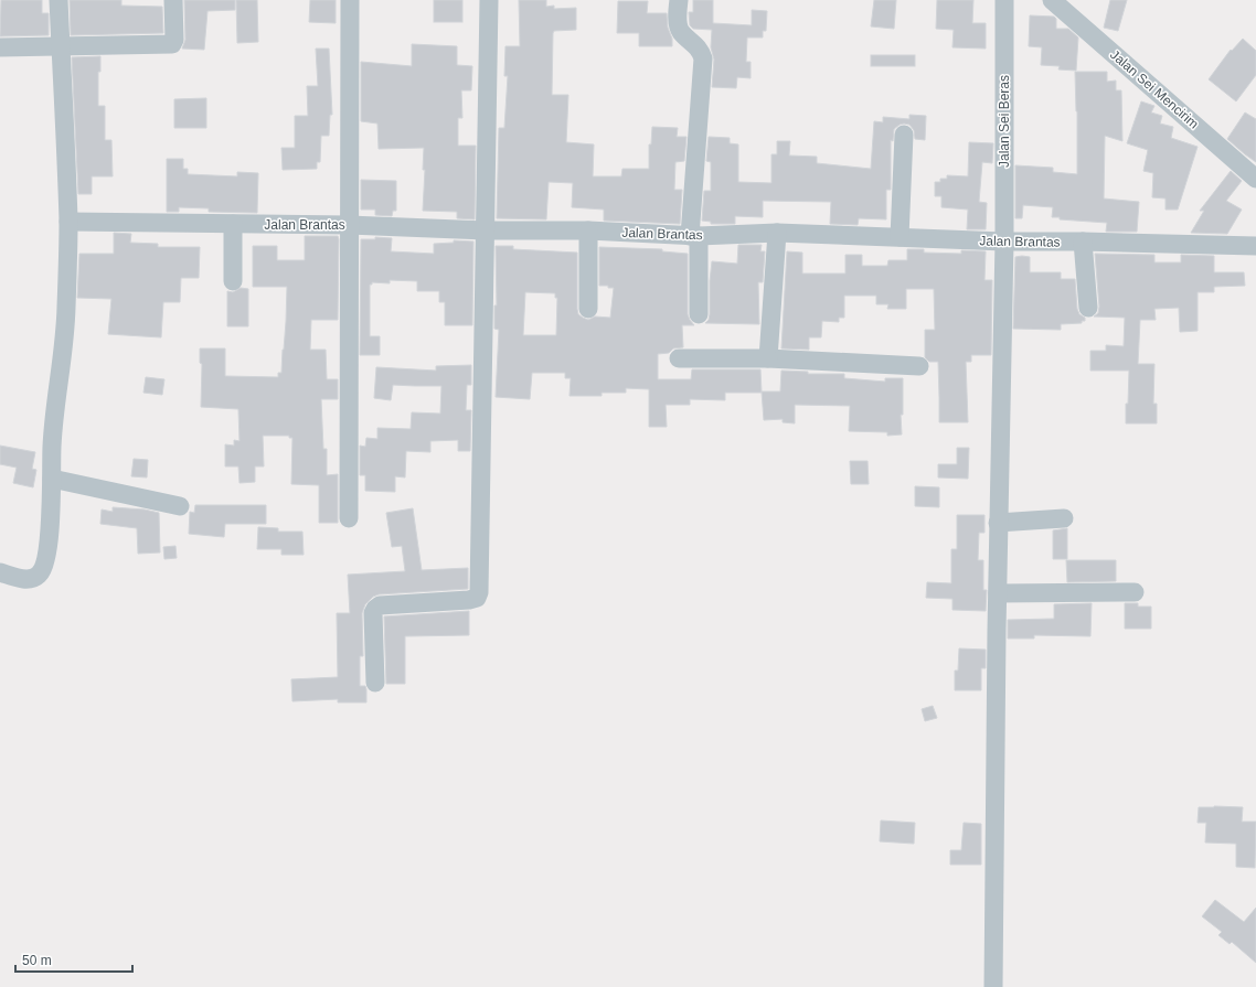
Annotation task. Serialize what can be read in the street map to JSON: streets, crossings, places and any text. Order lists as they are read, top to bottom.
{
  "streets": {
    "street": ["Jalan Sei Mencirim", "Jalan Sei Beras", "Jalan Brantas"]
  },
  "crossings": [
    ["Jalan Sei Beras", "Jalan Brantas"]
  ],
  "scale_bar": "50 m"
}
